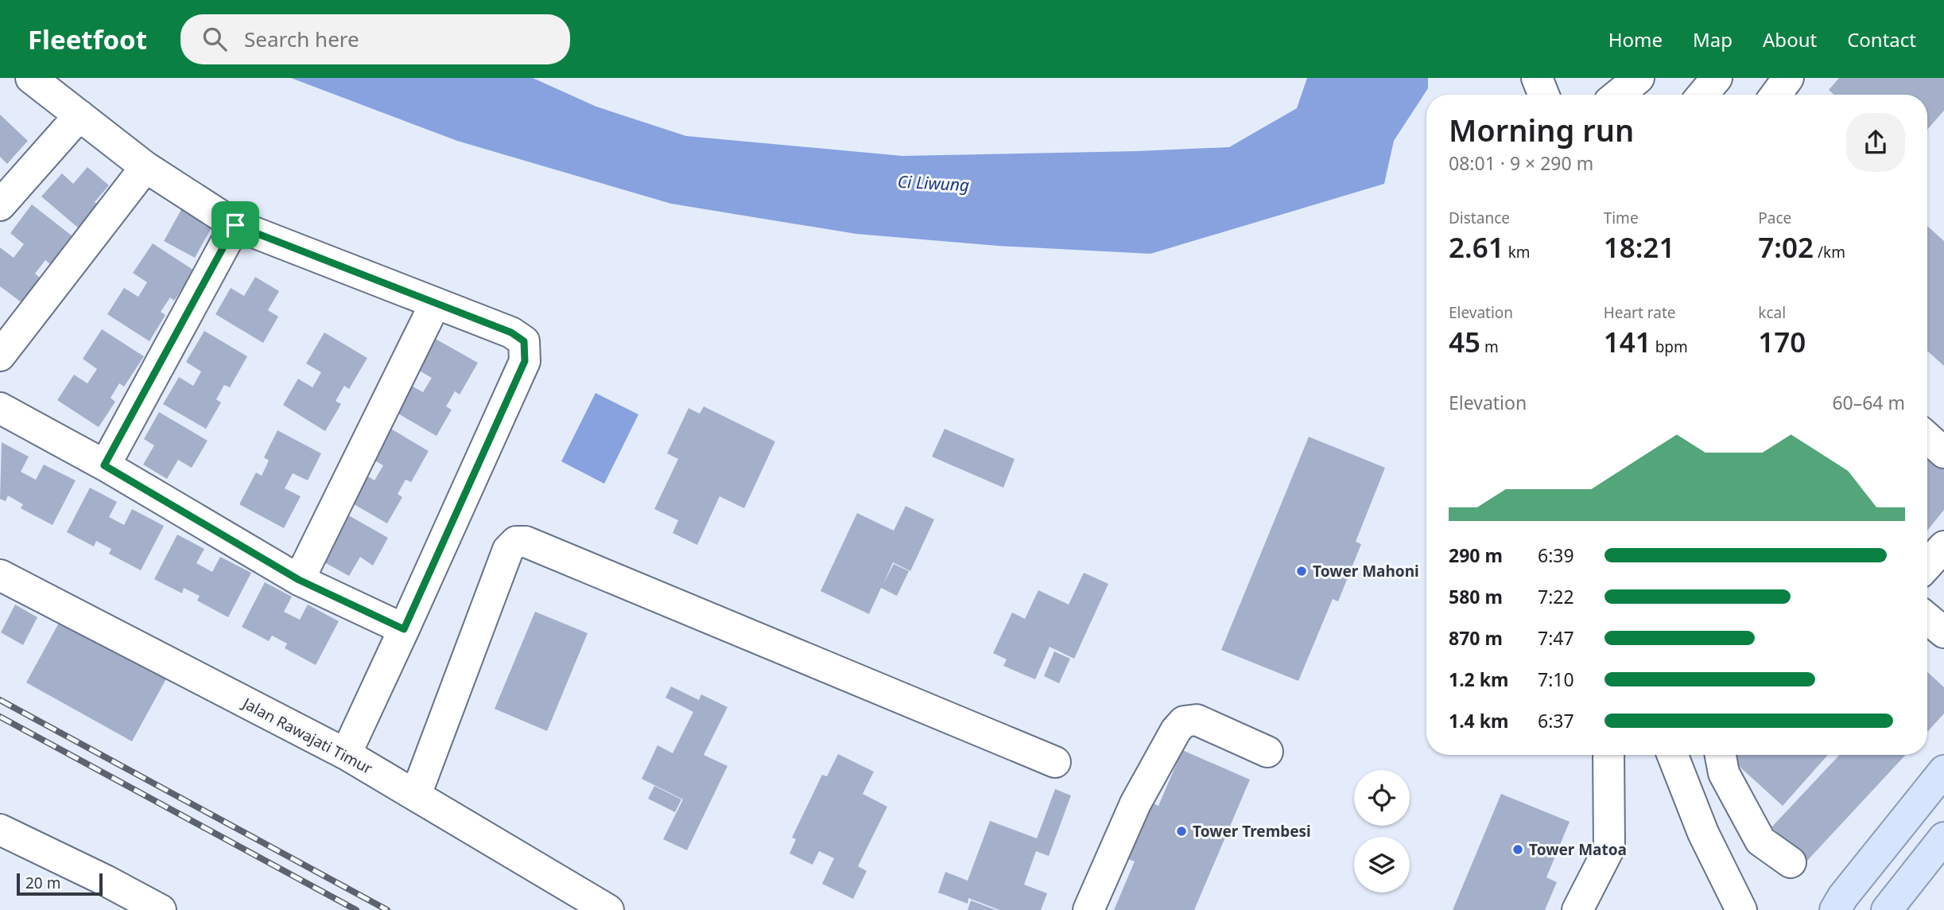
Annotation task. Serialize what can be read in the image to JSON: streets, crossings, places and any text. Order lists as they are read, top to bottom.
{
  "streets": {
    "street": ["Jalan Rawajati Timur"]
  },
  "water": ["Ci Liwung"],
  "places": ["Tower Mahoni", "Tower Trembesi", "Tower Matoa"],
  "scale_bar": "20 m",
  "page": {
    "header": "Fleetfoot",
    "search": "Search here",
    "nav": [
      "Home",
      "Map",
      "About",
      "Contact"
    ],
    "heading": ["Morning run", "08:01 · 9 × 290 m"],
    "stats": [
      ["Distance", "2.61 km"],
      ["Time", "18:21"],
      ["Pace", "7:02 /km"],
      ["Elevation", "45 m"],
      ["Heart rate", "141 bpm"],
      ["kcal", "170"]
    ],
    "chart": ["Elevation", "60–64 m"],
    "list": [
      {
        "name": "290 m",
        "note": "6:39"
      },
      {
        "name": "580 m",
        "note": "7:22"
      },
      {
        "name": "870 m",
        "note": "7:47"
      },
      {
        "name": "1.2 km",
        "note": "7:10"
      },
      {
        "name": "1.4 km",
        "note": "6:37"
      }
    ],
    "scale": "20 m"
  }
}
